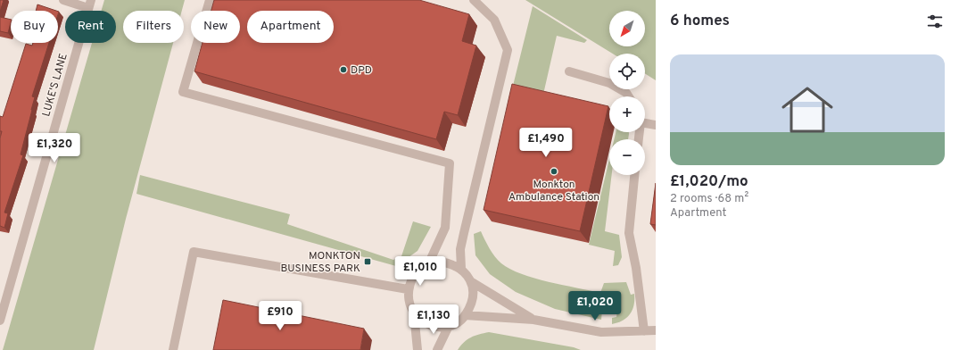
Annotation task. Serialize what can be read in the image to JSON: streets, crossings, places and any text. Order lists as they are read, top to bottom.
{
  "streets": {
    "street": ["LUKE'S LANE"]
  },
  "places": {
    "other": ["DPD", "Monkton Ambulance Station"],
    "transit": ["MONKTON BUSINESS PARK"]
  },
  "north": "bottom left",
  "page": {
    "heading": "6 homes",
    "map_buttons": ["+", "−"],
    "chip": [
      "Buy",
      "Rent",
      "Filters",
      "New",
      "Apartment"
    ],
    "list": [
      {
        "name": "£1,020/mo",
        "note": "2 rooms · 68 m² · Apartment"
      }
    ],
    "price": [
      "£1,490",
      "£1,320",
      "£1,010",
      "£1,020",
      "£910",
      "£1,130"
    ]
  }
}
